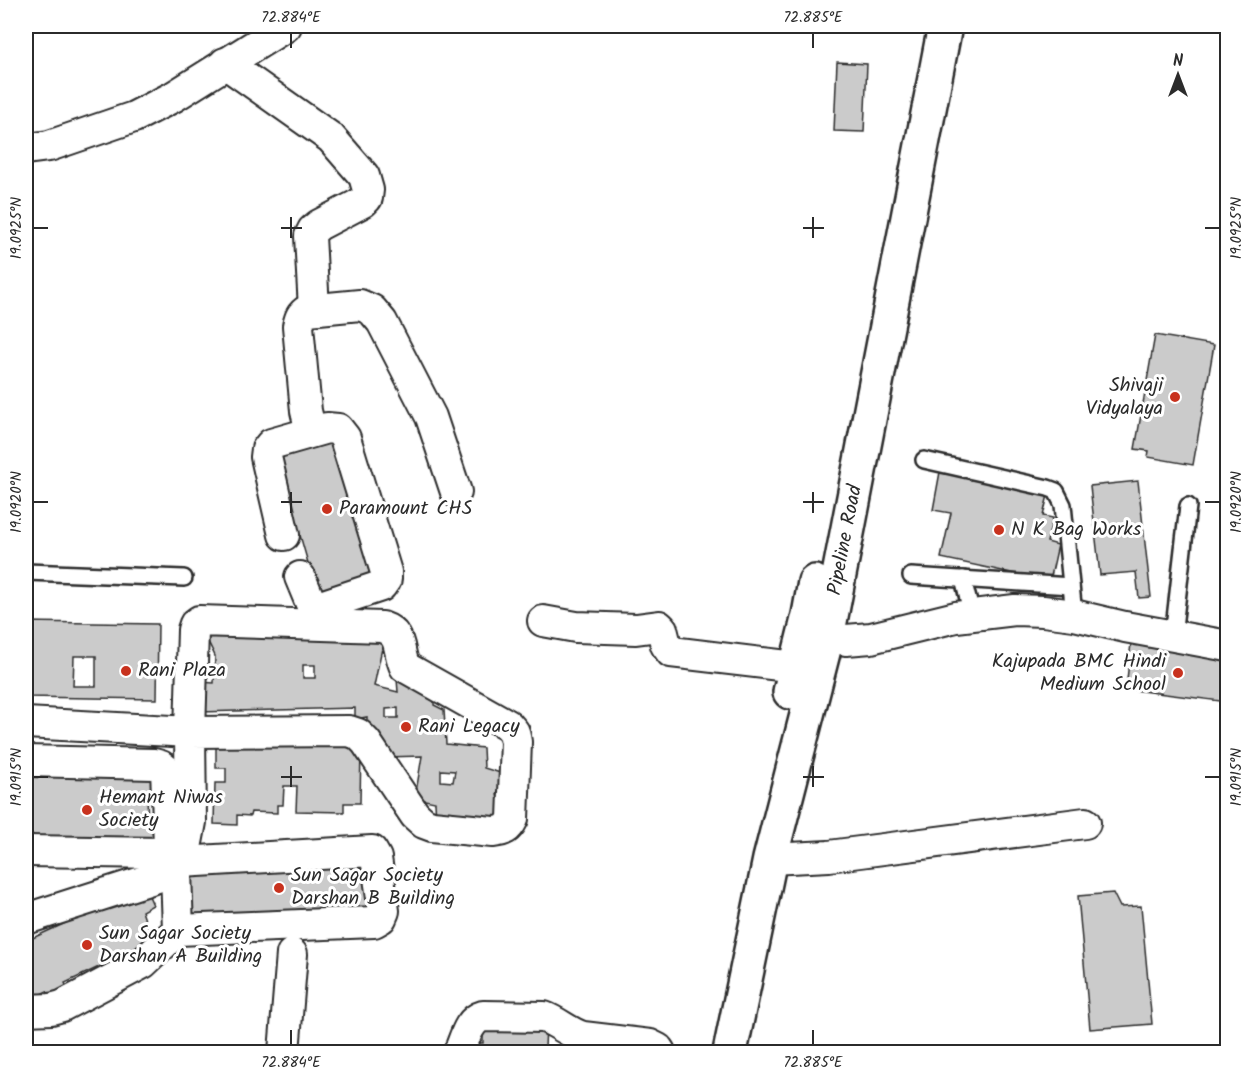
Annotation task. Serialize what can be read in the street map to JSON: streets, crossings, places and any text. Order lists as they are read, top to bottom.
{
  "streets": {
    "street": ["Pipeline Road"]
  },
  "places": [
    "Shivaji Vidyalaya",
    "Paramount CHS",
    "N K Bag Works",
    "Rani Plaza",
    "Kajupada BMC Hindi Medium School",
    "Rani Legacy",
    "Hemant Niwas Society",
    "Sun Sagar Society Darshan B Building",
    "Sun Sagar Society Darshan A Building"
  ],
  "north": "top",
  "coordinates": [
    "72.884°E",
    "72.885°E",
    "19.0925°N",
    "19.0920°N",
    "19.0915°N"
  ]
}
